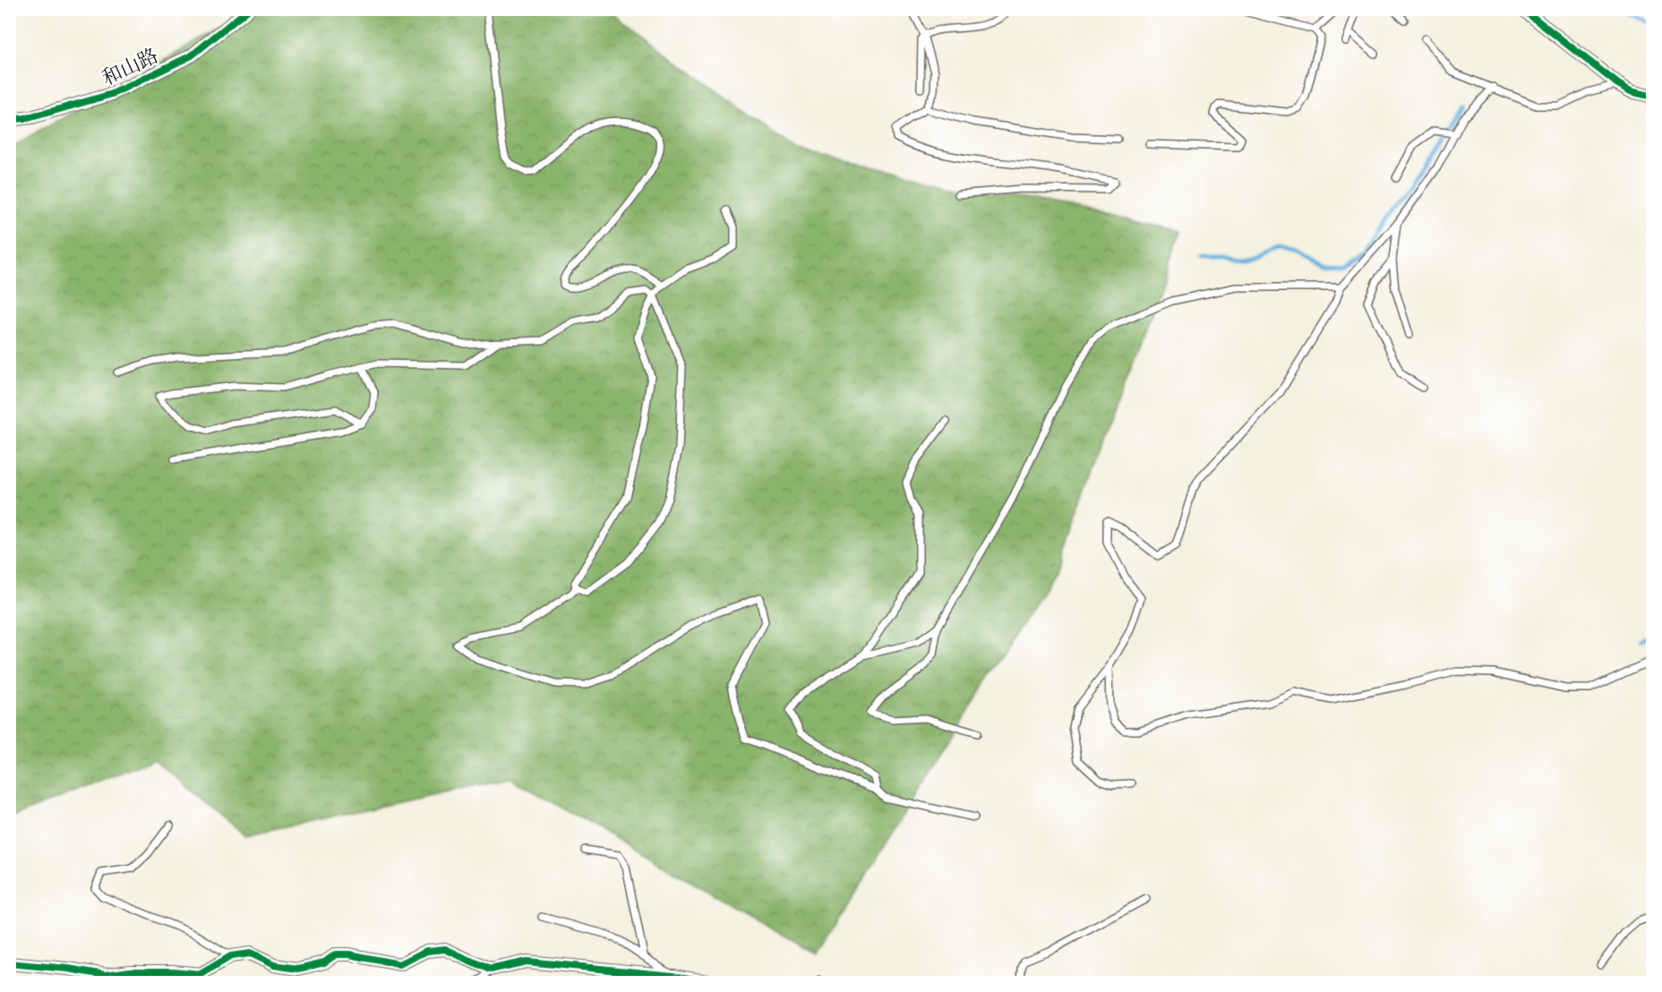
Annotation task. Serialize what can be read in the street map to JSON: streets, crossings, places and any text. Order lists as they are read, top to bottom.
{
  "streets": {
    "street": ["和山路"]
  }
}
